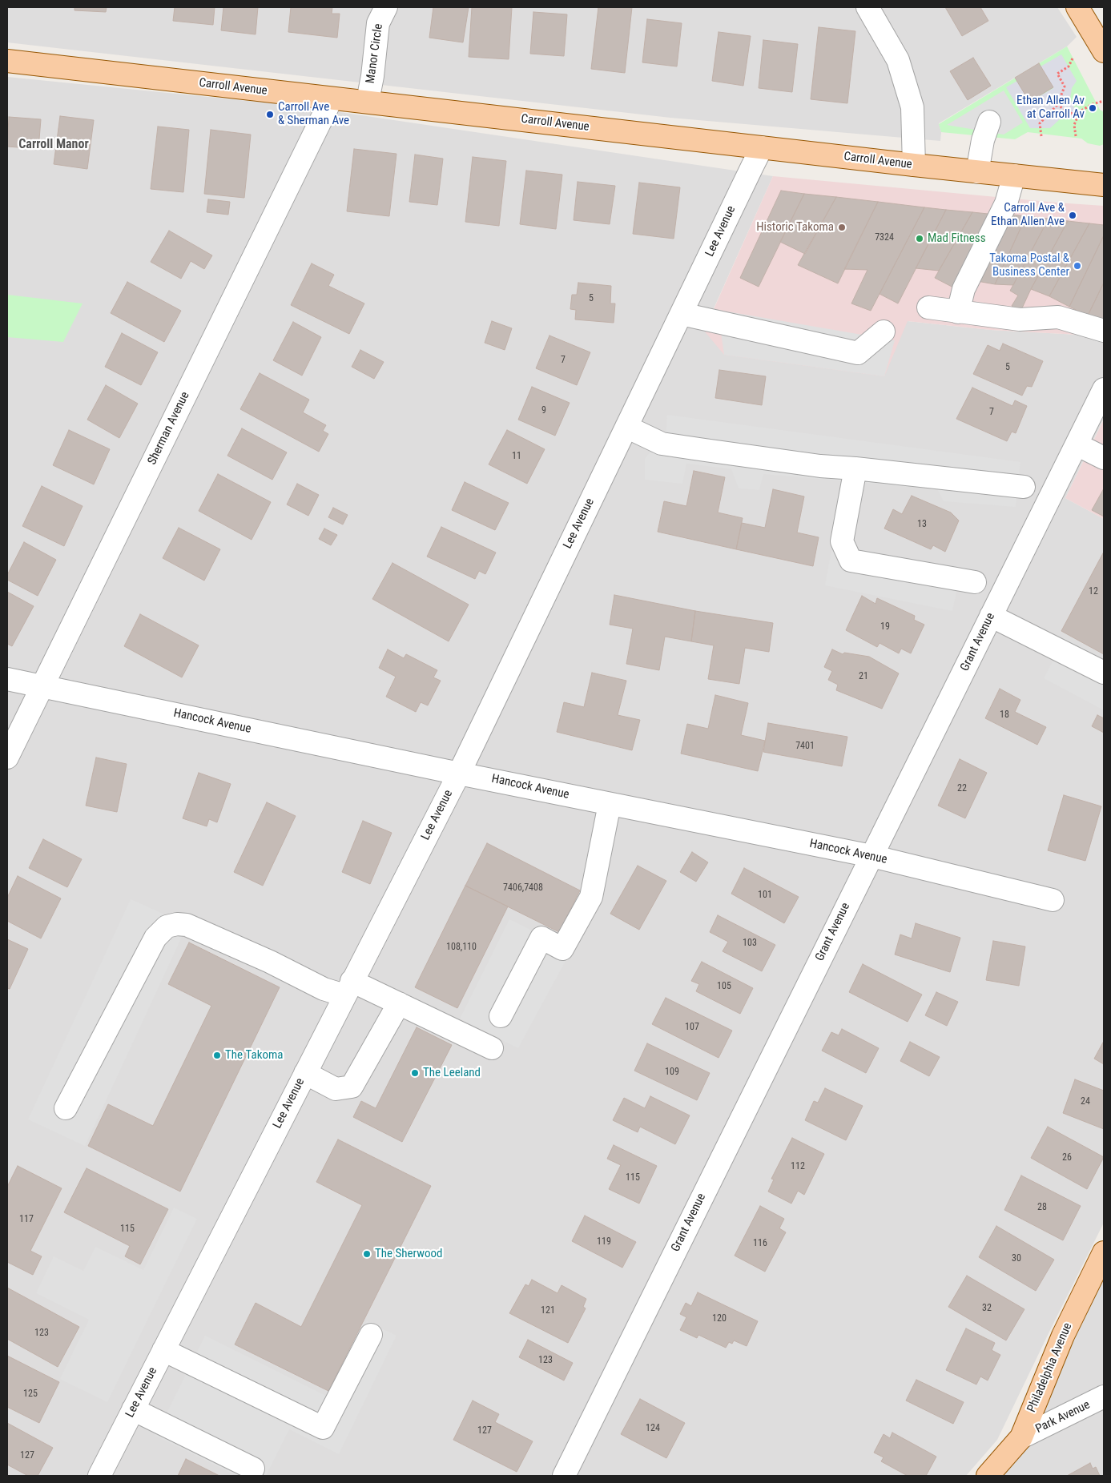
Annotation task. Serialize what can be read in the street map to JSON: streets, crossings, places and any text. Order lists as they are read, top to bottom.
{
  "streets": {
    "main road": ["Carroll Avenue", "Philadelphia Avenue"],
    "street": [
      "Manor Circle",
      "Lee Avenue",
      "Sherman Avenue",
      "Grant Avenue",
      "Hancock Avenue",
      "Park Avenue"
    ]
  },
  "crossings": [
    ["Manor Circle", "Carroll Avenue"],
    ["Carroll Avenue", "Lee Avenue"],
    ["Carroll Avenue", "Sherman Avenue"],
    ["Lee Avenue", "Hancock Avenue"],
    ["Sherman Avenue", "Hancock Avenue"],
    ["Grant Avenue", "Hancock Avenue"],
    ["Philadelphia Avenue", "Park Avenue"]
  ],
  "districts": ["Carroll Manor"],
  "places": [
    "Ethan Allen Av at Carroll Av",
    "Carroll Ave & Sherman Ave",
    "Carroll Ave & Ethan Allen Ave",
    "Historic Takoma",
    "Mad Fitness",
    "Takoma Postal & Business Center",
    "The Takoma",
    "The Leeland",
    "The Sherwood"
  ],
  "house_numbers": [
    "7324",
    "5",
    "7",
    "5",
    "9",
    "7",
    "11",
    "13",
    "12",
    "19",
    "21",
    "18",
    "7401",
    "22",
    "7406,7408",
    "101",
    "103",
    "108,110",
    "105",
    "107",
    "109",
    "24",
    "26",
    "112",
    "115",
    "28",
    "117",
    "115",
    "119",
    "116",
    "30",
    "32",
    "121",
    "120",
    "123",
    "123",
    "125",
    "124",
    "127",
    "127"
  ]
}
